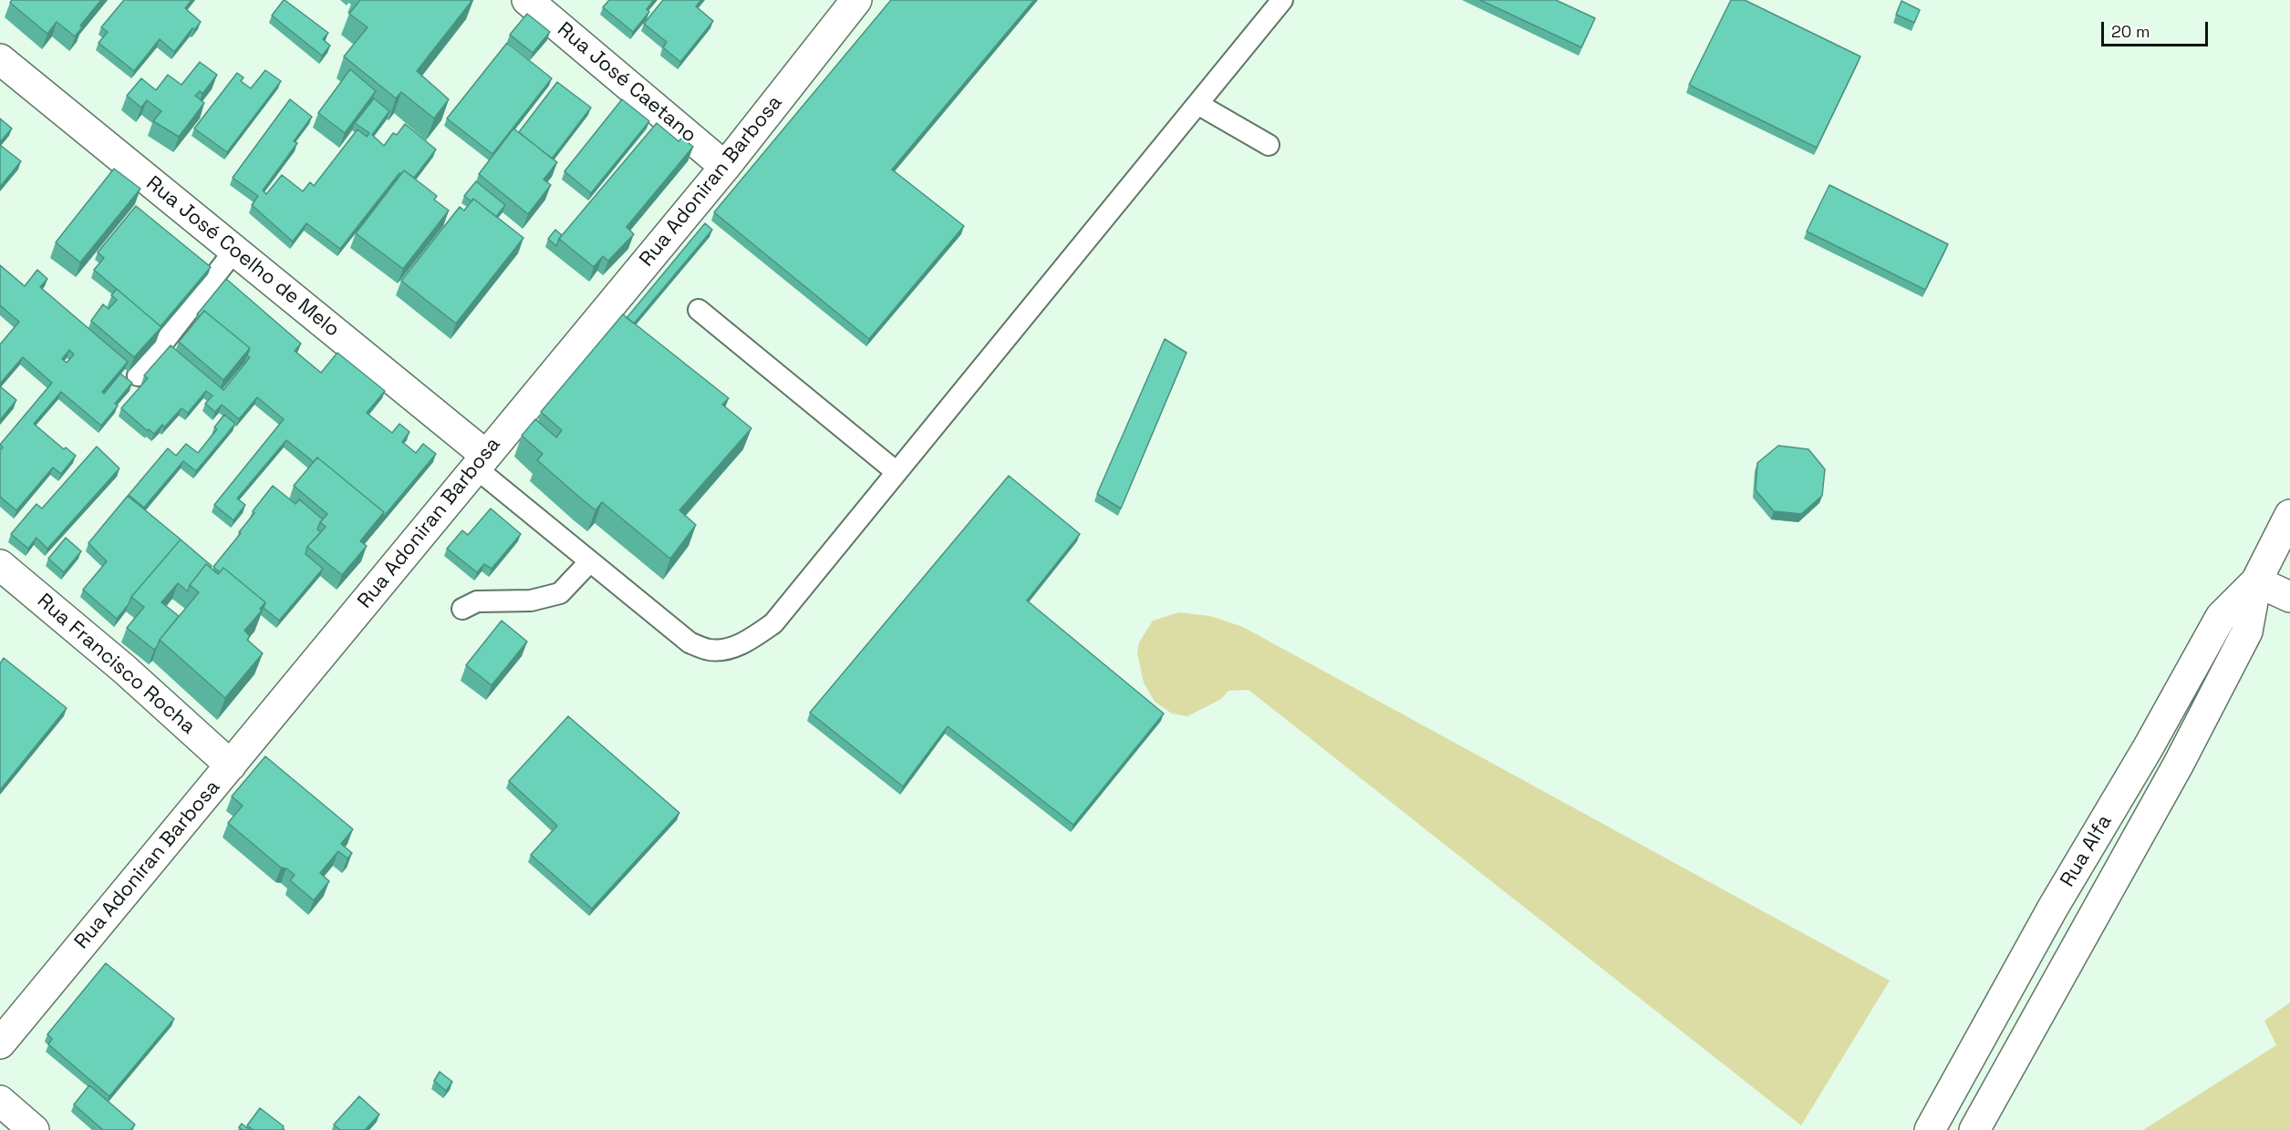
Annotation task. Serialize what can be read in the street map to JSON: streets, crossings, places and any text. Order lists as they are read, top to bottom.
{
  "streets": {
    "street": [
      "Rua José Caetano",
      "Rua Adoniran Barbosa",
      "Rua José Coelho de Melo",
      "Rua Francisco Rocha",
      "Rua Alfa"
    ]
  },
  "crossings": [
    ["Rua José Caetano", "Rua Adoniran Barbosa"],
    ["Rua Adoniran Barbosa", "Rua José Coelho de Melo"],
    ["Rua Adoniran Barbosa", "Rua Francisco Rocha"]
  ],
  "scale_bar": "20 m"
}
